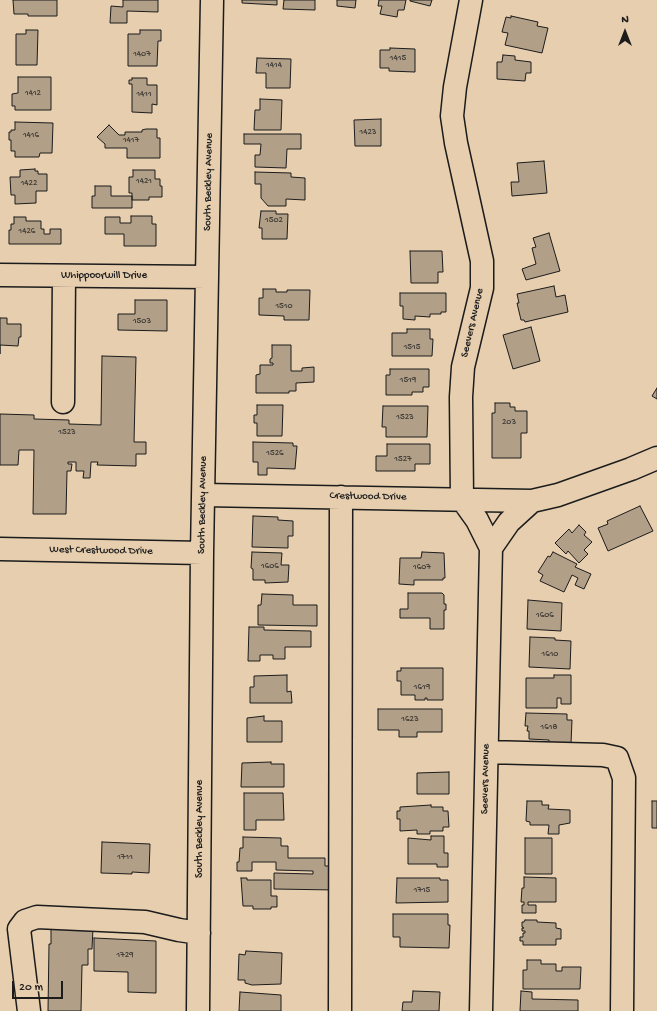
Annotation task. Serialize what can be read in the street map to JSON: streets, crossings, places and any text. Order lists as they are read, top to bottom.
{
  "streets": {
    "street": [
      "South Beckley Avenue",
      "Whippoorwill Drive",
      "Seevers Avenue",
      "Crestwood Drive",
      "West Crestwood Drive"
    ]
  },
  "crossings": [
    ["South Beckley Avenue", "Whippoorwill Drive"],
    ["South Beckley Avenue", "Crestwood Drive"],
    ["South Beckley Avenue", "West Crestwood Drive"],
    ["Seevers Avenue", "Crestwood Drive"]
  ],
  "house_numbers": [
    "1407",
    "1415",
    "1414",
    "1412",
    "1411",
    "1423",
    "1416",
    "1417",
    "1421",
    "1422",
    "1502",
    "1426",
    "1510",
    "1503",
    "1515",
    "1519",
    "1523",
    "203",
    "1523",
    "1526",
    "1527",
    "1606",
    "1607",
    "1606",
    "1610",
    "1619",
    "1623",
    "1618",
    "1711",
    "1715",
    "1729"
  ],
  "scale_bar": "20 m",
  "north": "top"
}
